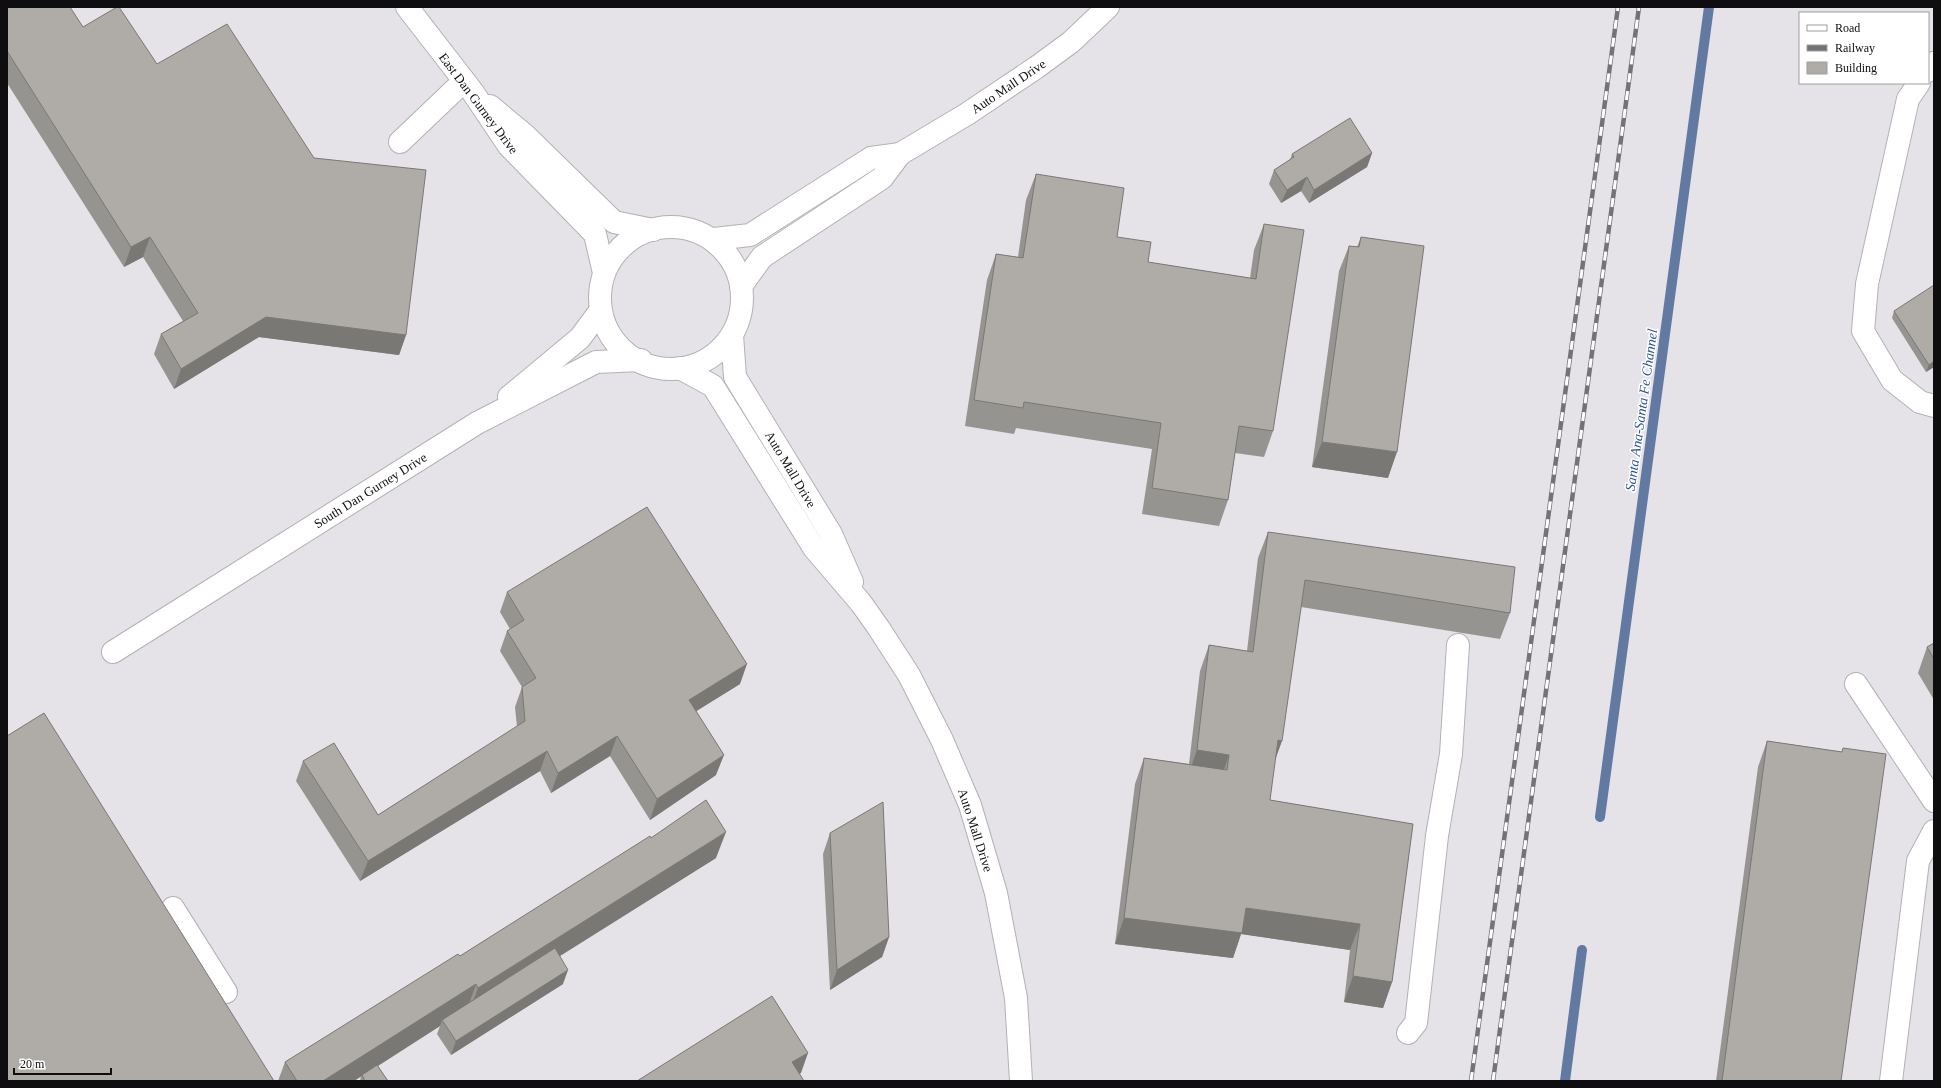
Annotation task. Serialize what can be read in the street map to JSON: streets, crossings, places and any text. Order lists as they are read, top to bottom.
{
  "streets": {
    "street": ["Auto Mall Drive", "East Dan Gurney Drive", "South Dan Gurney Drive"]
  },
  "crossings": [
    ["Auto Mall Drive", "East Dan Gurney Drive"],
    ["Auto Mall Drive", "South Dan Gurney Drive"],
    ["East Dan Gurney Drive", "South Dan Gurney Drive"]
  ],
  "water": ["Santa Ana-Santa Fe Channel"],
  "legend": ["Road", "Railway", "Building"],
  "scale_bar": "20 m"
}
